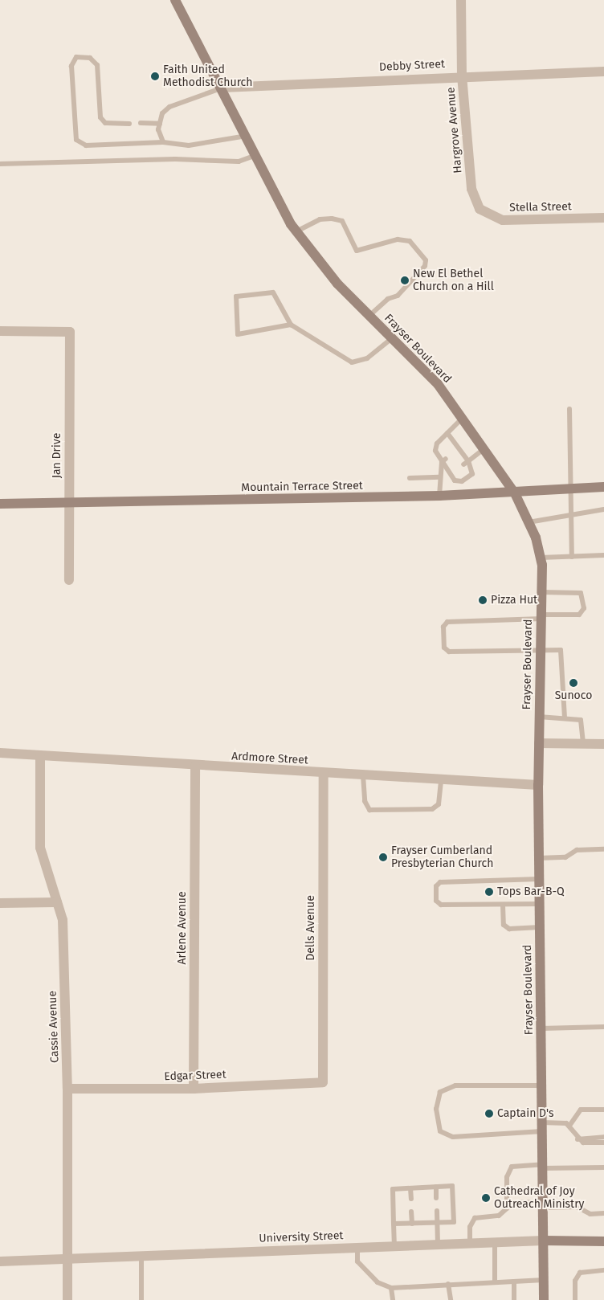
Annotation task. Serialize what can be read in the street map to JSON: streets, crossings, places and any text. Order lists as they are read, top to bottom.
{
  "streets": {
    "main road": ["Frayser Boulevard", "Mountain Terrace Street", "University Street"],
    "street": [
      "Debby Street",
      "Hargrove Avenue",
      "Stella Street",
      "Jan Drive",
      "Ardmore Street",
      "Arlene Avenue",
      "Dells Avenue",
      "Cassie Avenue",
      "Edgar Street"
    ]
  },
  "crossings": [
    ["Debby Street", "Hargrove Avenue"],
    ["Debby Street", "Frayser Boulevard"],
    ["Hargrove Avenue", "Stella Street"],
    ["Frayser Boulevard", "Mountain Terrace Street"],
    ["Frayser Boulevard", "Ardmore Street"],
    ["Frayser Boulevard", "University Street"],
    ["Jan Drive", "Mountain Terrace Street"],
    ["Ardmore Street", "Arlene Avenue"],
    ["Ardmore Street", "Dells Avenue"],
    ["Ardmore Street", "Cassie Avenue"],
    ["Arlene Avenue", "Edgar Street"],
    ["Dells Avenue", "Edgar Street"],
    ["Cassie Avenue", "Edgar Street"],
    ["Cassie Avenue", "University Street"]
  ],
  "places": [
    "Faith United Methodist Church",
    "New El Bethel Church on a Hill",
    "Pizza Hut",
    "Sunoco",
    "Frayser Cumberland Presbyterian Church",
    "Tops Bar-B-Q",
    "Captain D's",
    "Cathedral of Joy Outreach Ministry"
  ]
}
